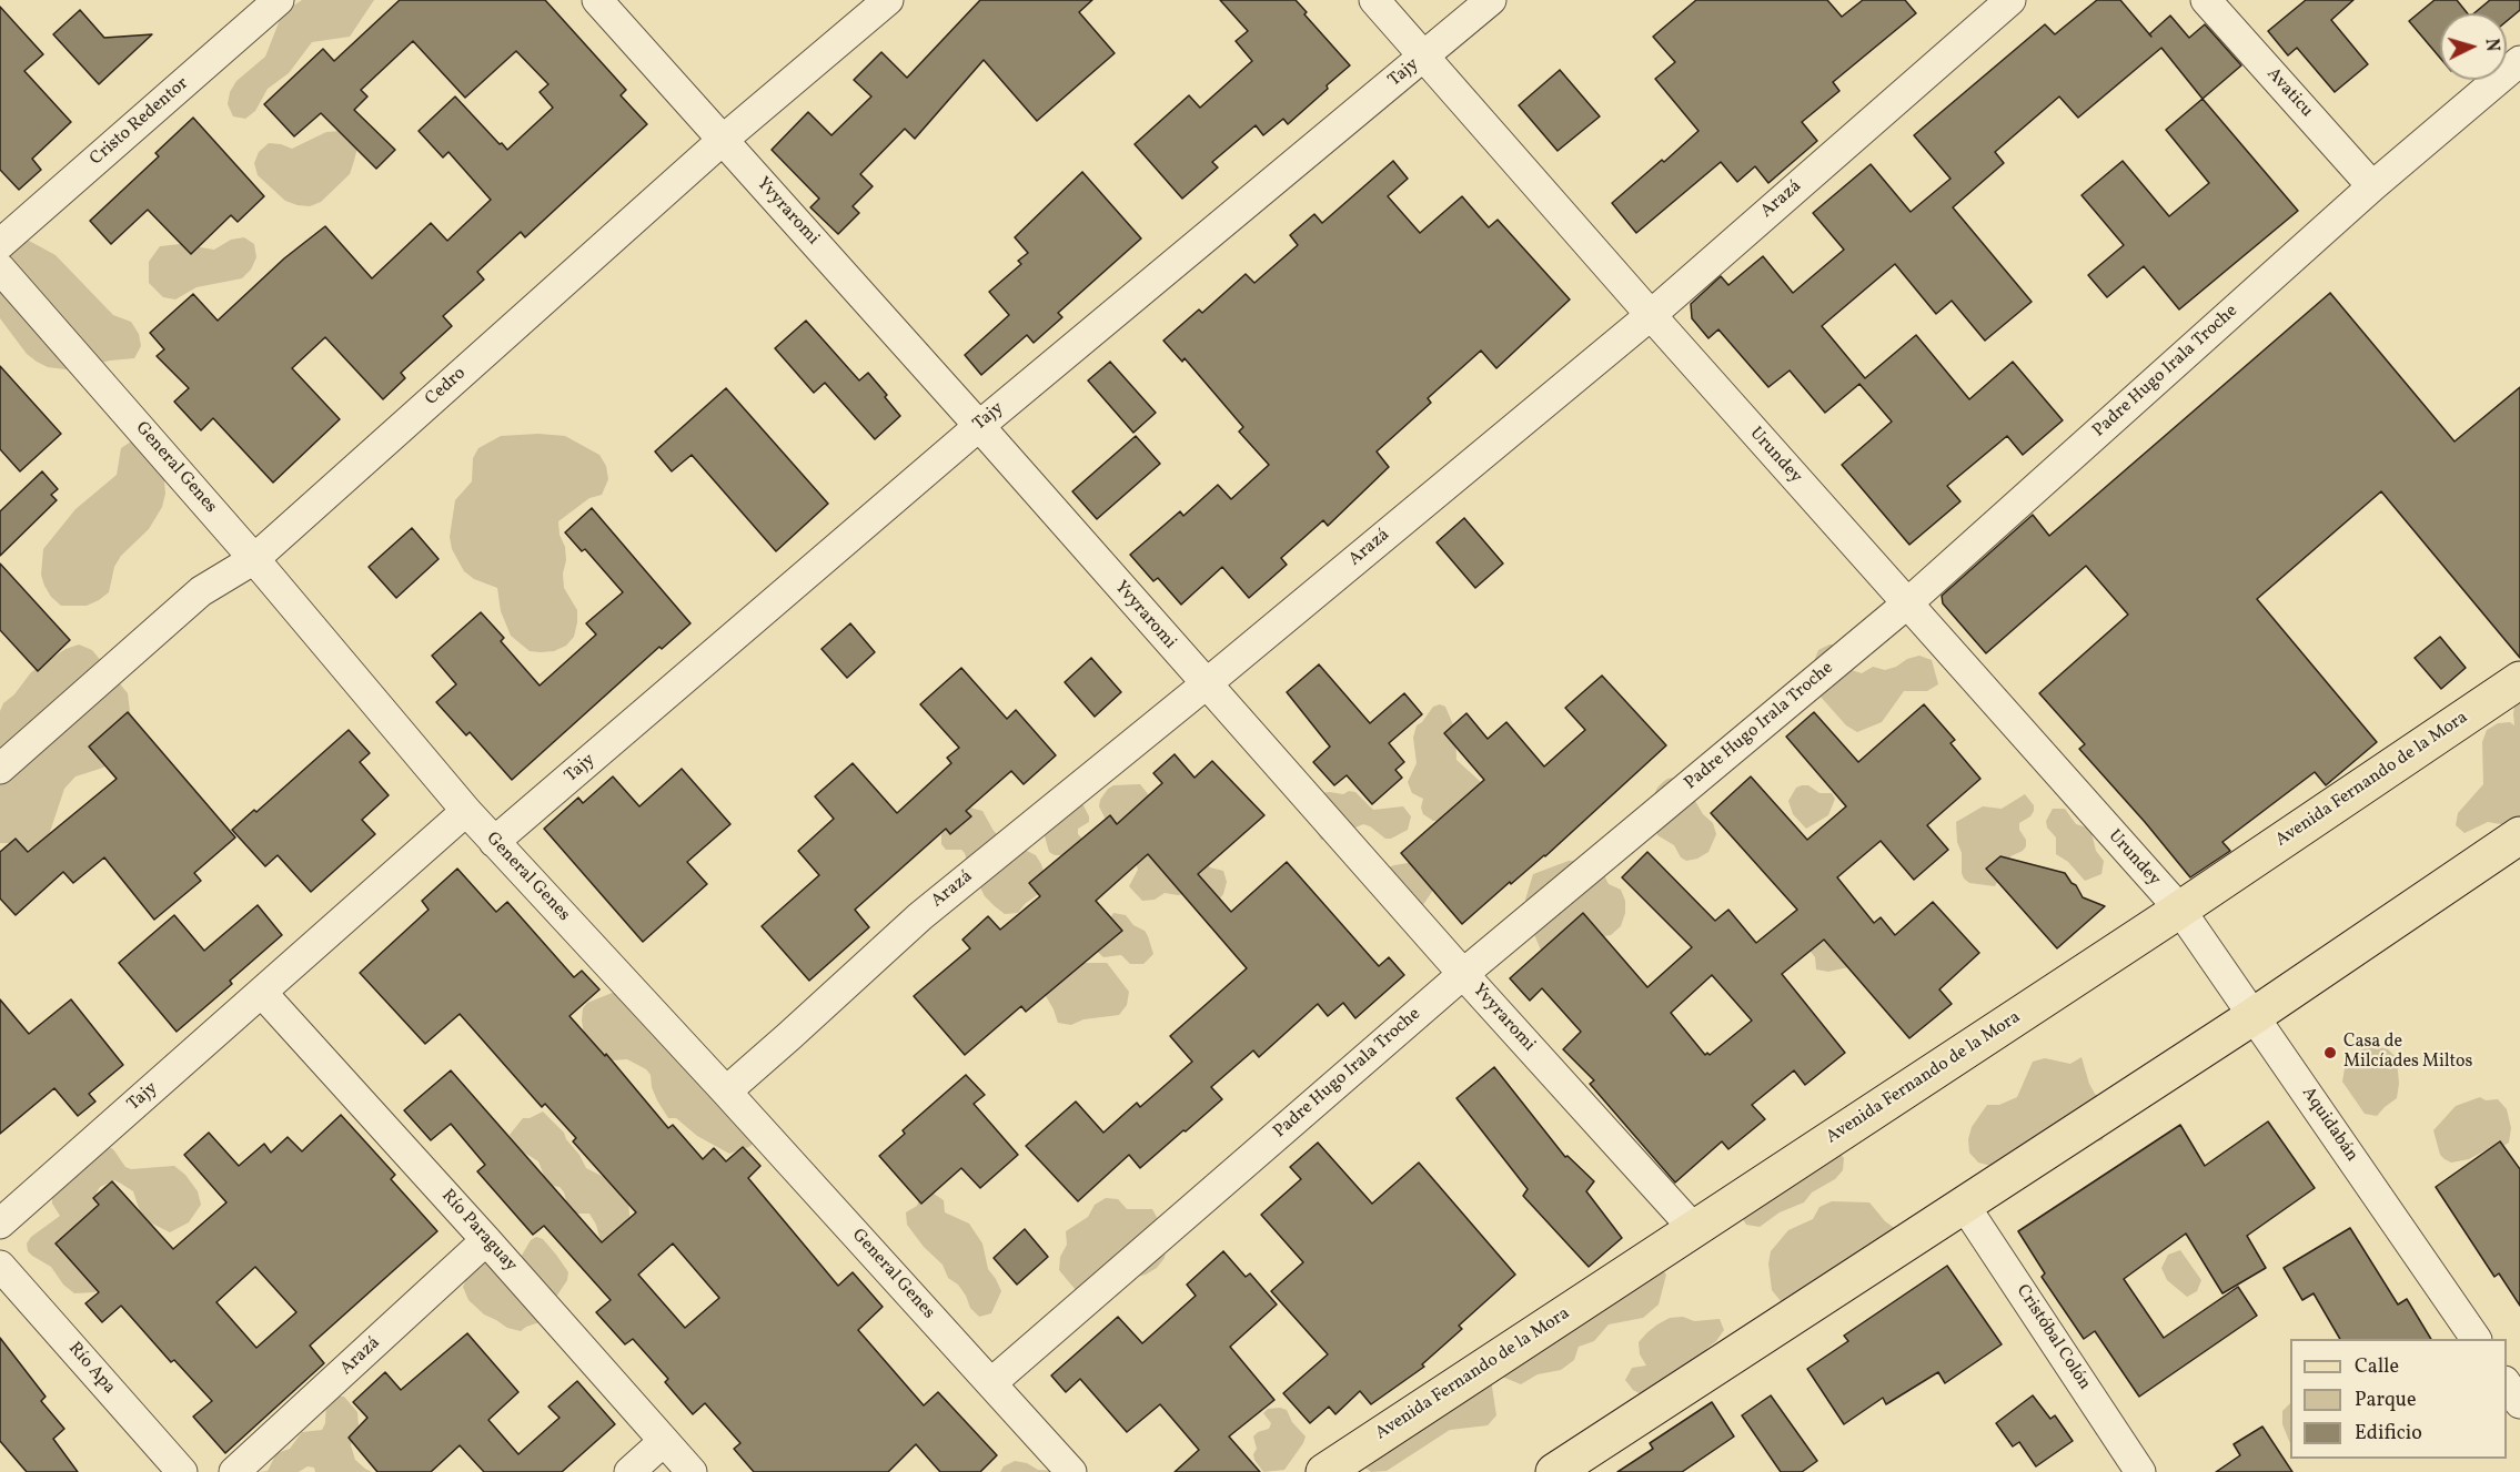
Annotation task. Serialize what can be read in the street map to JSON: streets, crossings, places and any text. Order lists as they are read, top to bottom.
{
  "streets": {
    "main road": ["Avenida Fernando de la Mora"],
    "street": [
      "Tajy",
      "Avaticu",
      "Cristo Redentor",
      "Arazá",
      "Yvyraromi",
      "Padre Hugo Irala Troche",
      "Cedro",
      "Urundey",
      "General Genes",
      "Aquidabán",
      "Río Paraguay",
      "Cristóbal Colón",
      "Río Apa"
    ]
  },
  "crossings": [
    ["Tajy", "Yvyraromi"],
    ["Tajy", "Urundey"],
    ["Tajy", "General Genes"],
    ["Tajy", "Río Paraguay"],
    ["Avaticu", "Padre Hugo Irala Troche"],
    ["Arazá", "Yvyraromi"],
    ["Arazá", "Urundey"],
    ["Arazá", "General Genes"],
    ["Arazá", "Río Paraguay"],
    ["Yvyraromi", "Padre Hugo Irala Troche"],
    ["Yvyraromi", "Cedro"],
    ["Yvyraromi", "Avenida Fernando de la Mora"],
    ["Padre Hugo Irala Troche", "Urundey"],
    ["Padre Hugo Irala Troche", "General Genes"],
    ["Cedro", "General Genes"],
    ["Urundey", "Avenida Fernando de la Mora"],
    ["Urundey", "Aquidabán"],
    ["Avenida Fernando de la Mora", "Aquidabán"]
  ],
  "places": ["Casa de Milcíades Miltos"],
  "legend": ["Calle", "Parque", "Edificio"],
  "north": "right"
}
